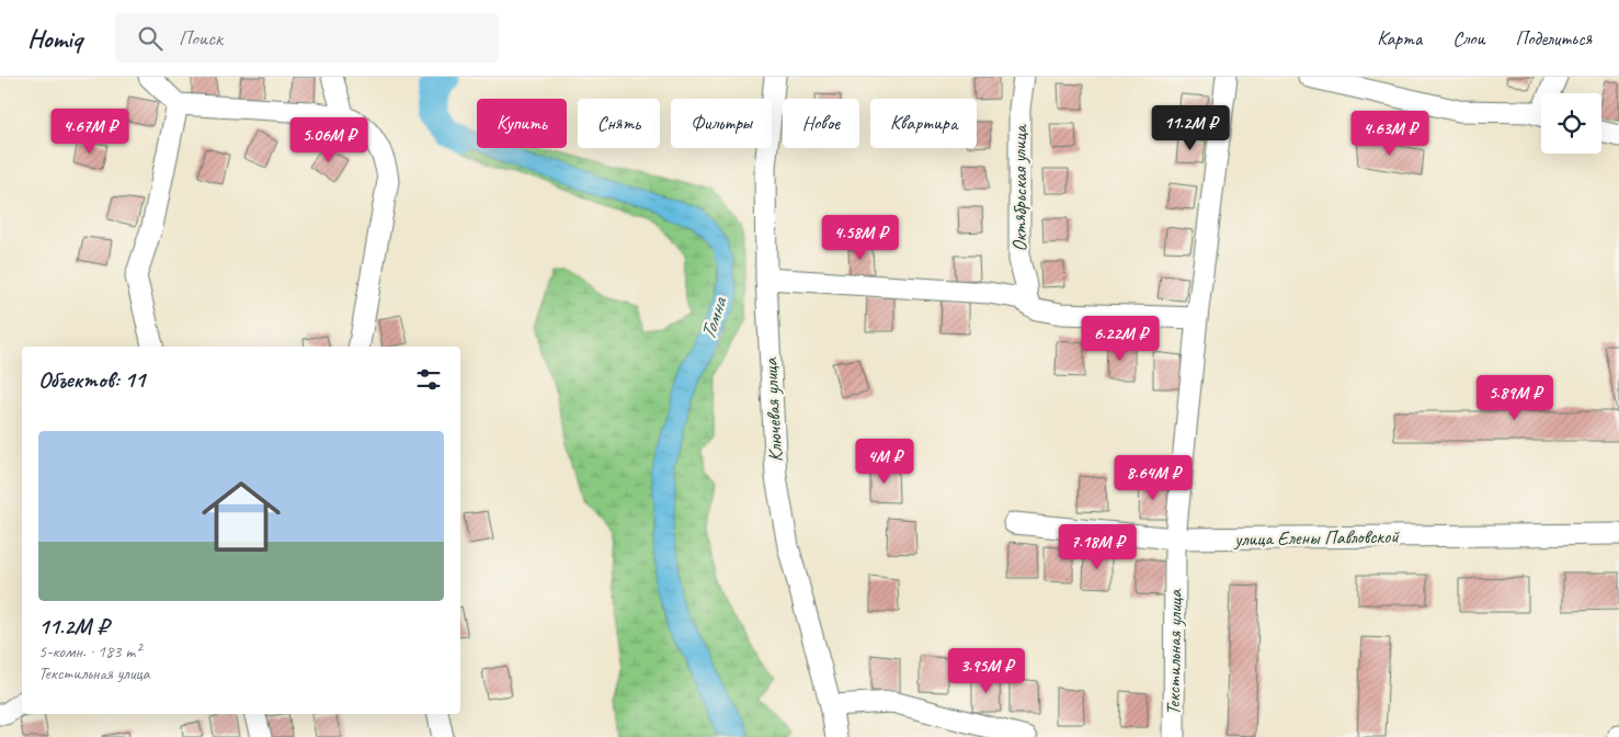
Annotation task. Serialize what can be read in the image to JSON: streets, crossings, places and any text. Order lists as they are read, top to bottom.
{
  "streets": {
    "street": [
      "Октябрьская улица",
      "Ключевая улица",
      "улица Елены Павловской",
      "Текстильная улица"
    ]
  },
  "crossings": [
    ["улица Елены Павловской", "Текстильная улица"]
  ],
  "water": ["Томна"],
  "page": {
    "header": "Homiq",
    "search": "Поиск",
    "nav": ["Карта", "Слои", "Поделиться"],
    "chip": [
      "Купить",
      "Снять",
      "Фильтры",
      "Новое",
      "Квартира"
    ],
    "price": [
      "11.2M ₽",
      "4.67M ₽",
      "4.63M ₽",
      "5.06M ₽",
      "4.58M ₽",
      "6.22M ₽",
      "5.89M ₽",
      "4M ₽",
      "8.64M ₽",
      "7.18M ₽",
      "3.95M ₽"
    ],
    "heading": "Объектов: 11",
    "list": [
      {
        "name": "11.2M ₽",
        "note": "5-комн. · 183 m² · Текстильная улица"
      }
    ]
  }
}
